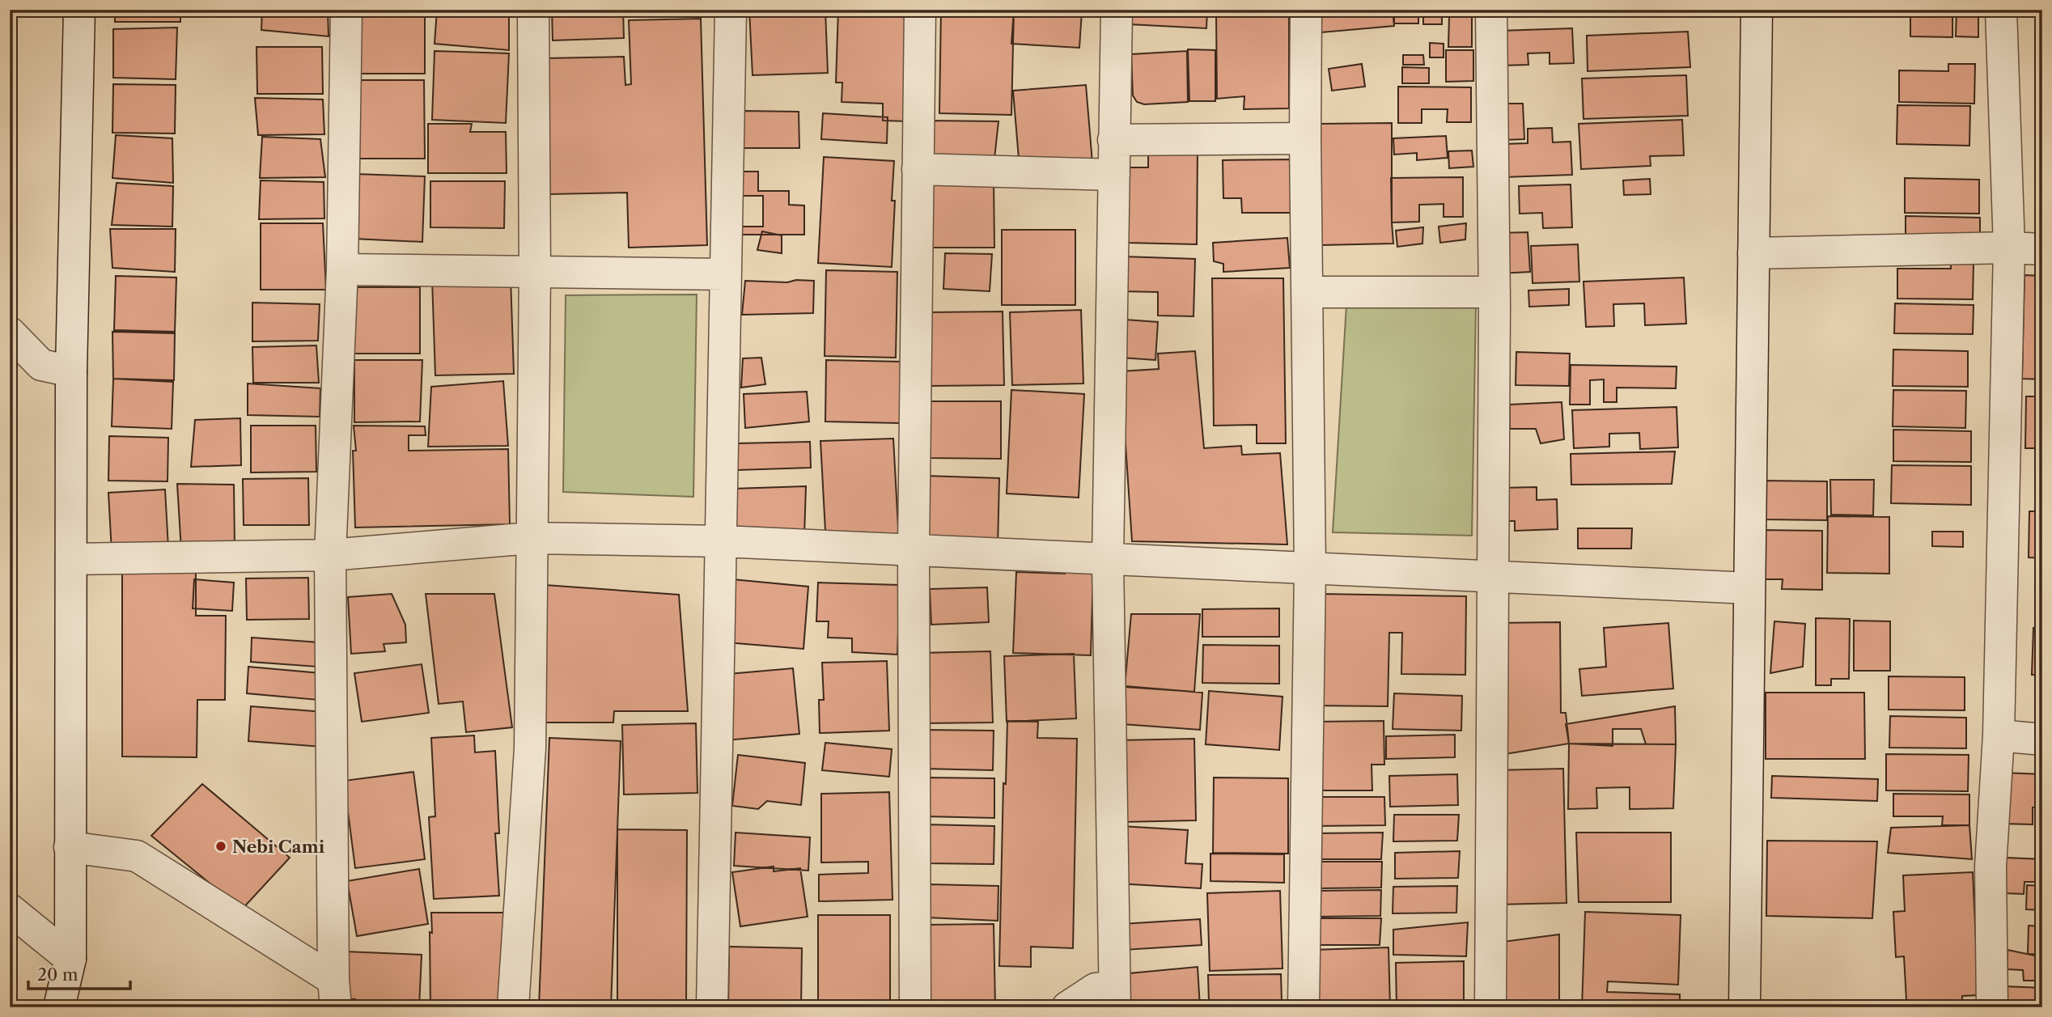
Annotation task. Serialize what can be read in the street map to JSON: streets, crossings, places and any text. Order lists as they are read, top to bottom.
{
  "places": ["Nebi Cami"],
  "scale_bar": "20 m"
}
